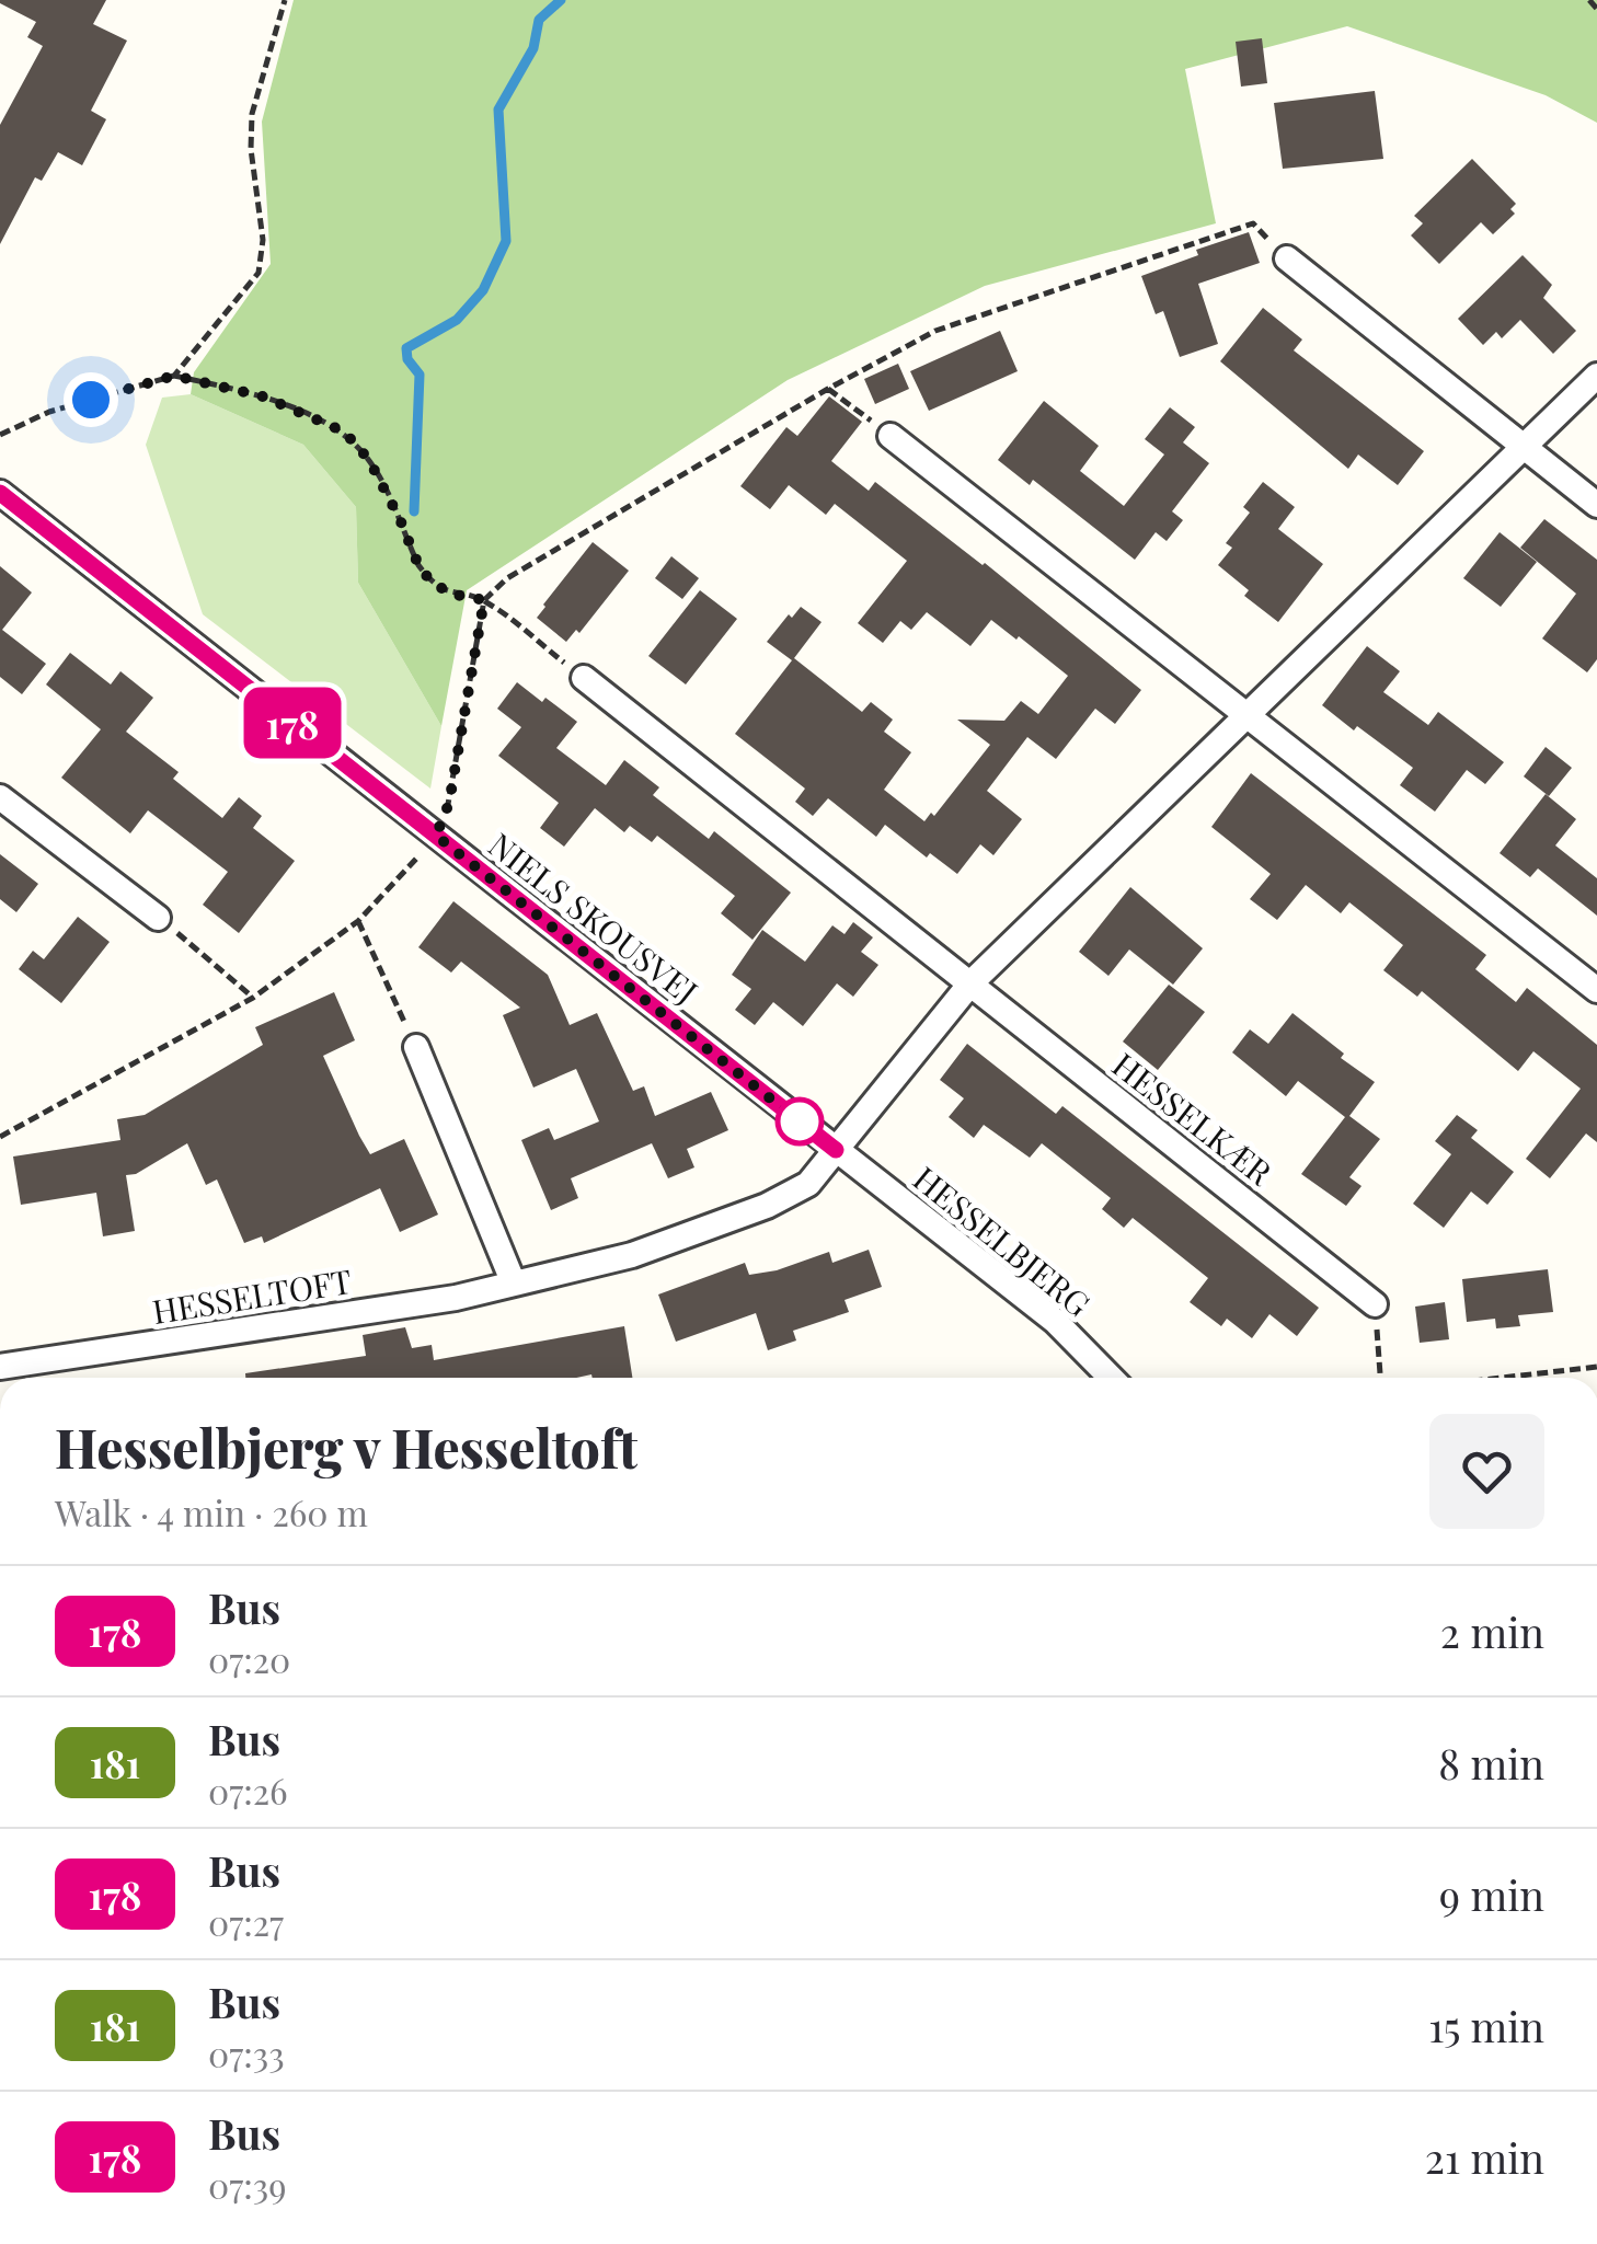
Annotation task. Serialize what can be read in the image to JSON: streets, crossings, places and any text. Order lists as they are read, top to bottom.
{
  "streets": {
    "street": [
      "NIELS SKOUSVEJ",
      "HESSELKÆR",
      "HESSELBJERG",
      "HESSELTOFT"
    ]
  },
  "crossings": [
    ["NIELS SKOUSVEJ", "HESSELBJERG"],
    ["NIELS SKOUSVEJ", "HESSELTOFT"],
    ["HESSELBJERG", "HESSELTOFT"]
  ],
  "lines": ["bus line 178"],
  "page": {
    "on_map": "178",
    "heading": ["Hesselbjerg v Hesseltoft", "Walk · 4 min · 260 m"],
    "list": [
      {
        "mark": "178",
        "name": "Bus",
        "note": "07:20",
        "value": "2 min"
      },
      {
        "mark": "181",
        "name": "Bus",
        "note": "07:26",
        "value": "8 min"
      },
      {
        "mark": "178",
        "name": "Bus",
        "note": "07:27",
        "value": "9 min"
      },
      {
        "mark": "181",
        "name": "Bus",
        "note": "07:33",
        "value": "15 min"
      },
      {
        "mark": "178",
        "name": "Bus",
        "note": "07:39",
        "value": "21 min"
      }
    ]
  }
}
